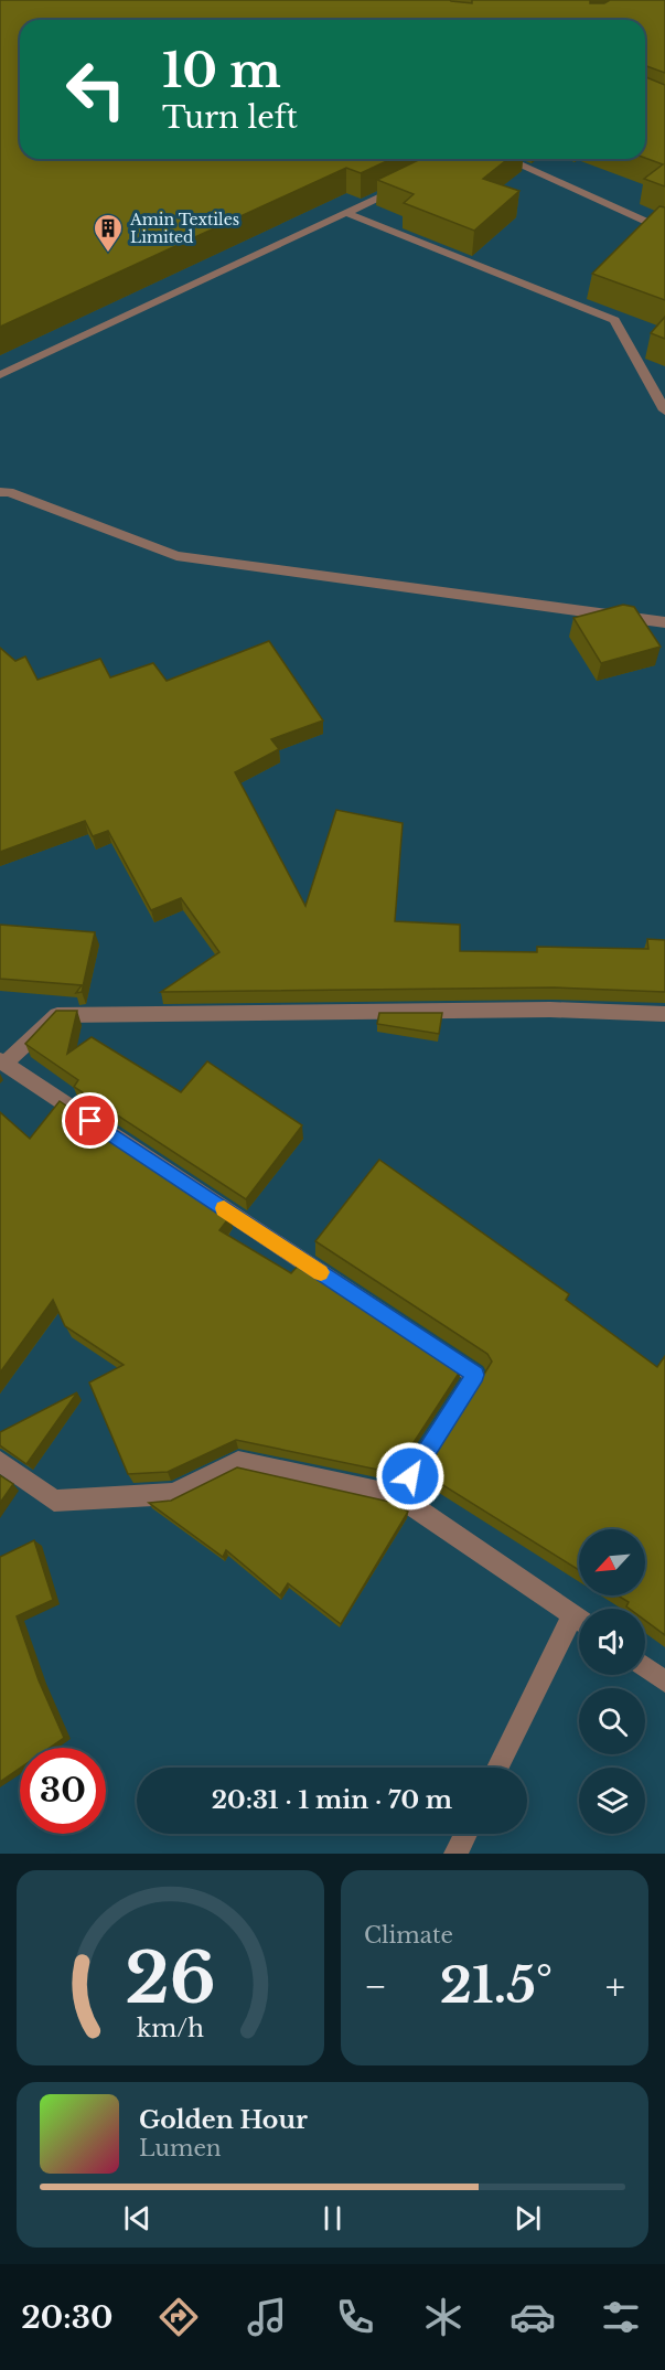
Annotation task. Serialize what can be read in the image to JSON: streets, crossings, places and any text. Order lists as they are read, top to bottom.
{
  "places": {
    "building": ["Amin Textiles Limited"]
  },
  "north": "bottom left",
  "page": {
    "turn": ["10 m", "Turn left"],
    "limit": "30",
    "trip": "20:31 · 1 min · 70 m",
    "tile": "Climate",
    "heat": ["−", "21.5°", "+"],
    "song": ["Golden Hour", "Lumen"],
    "tabs": "20:30",
    "gauge": ["26", "km/h"]
  }
}
